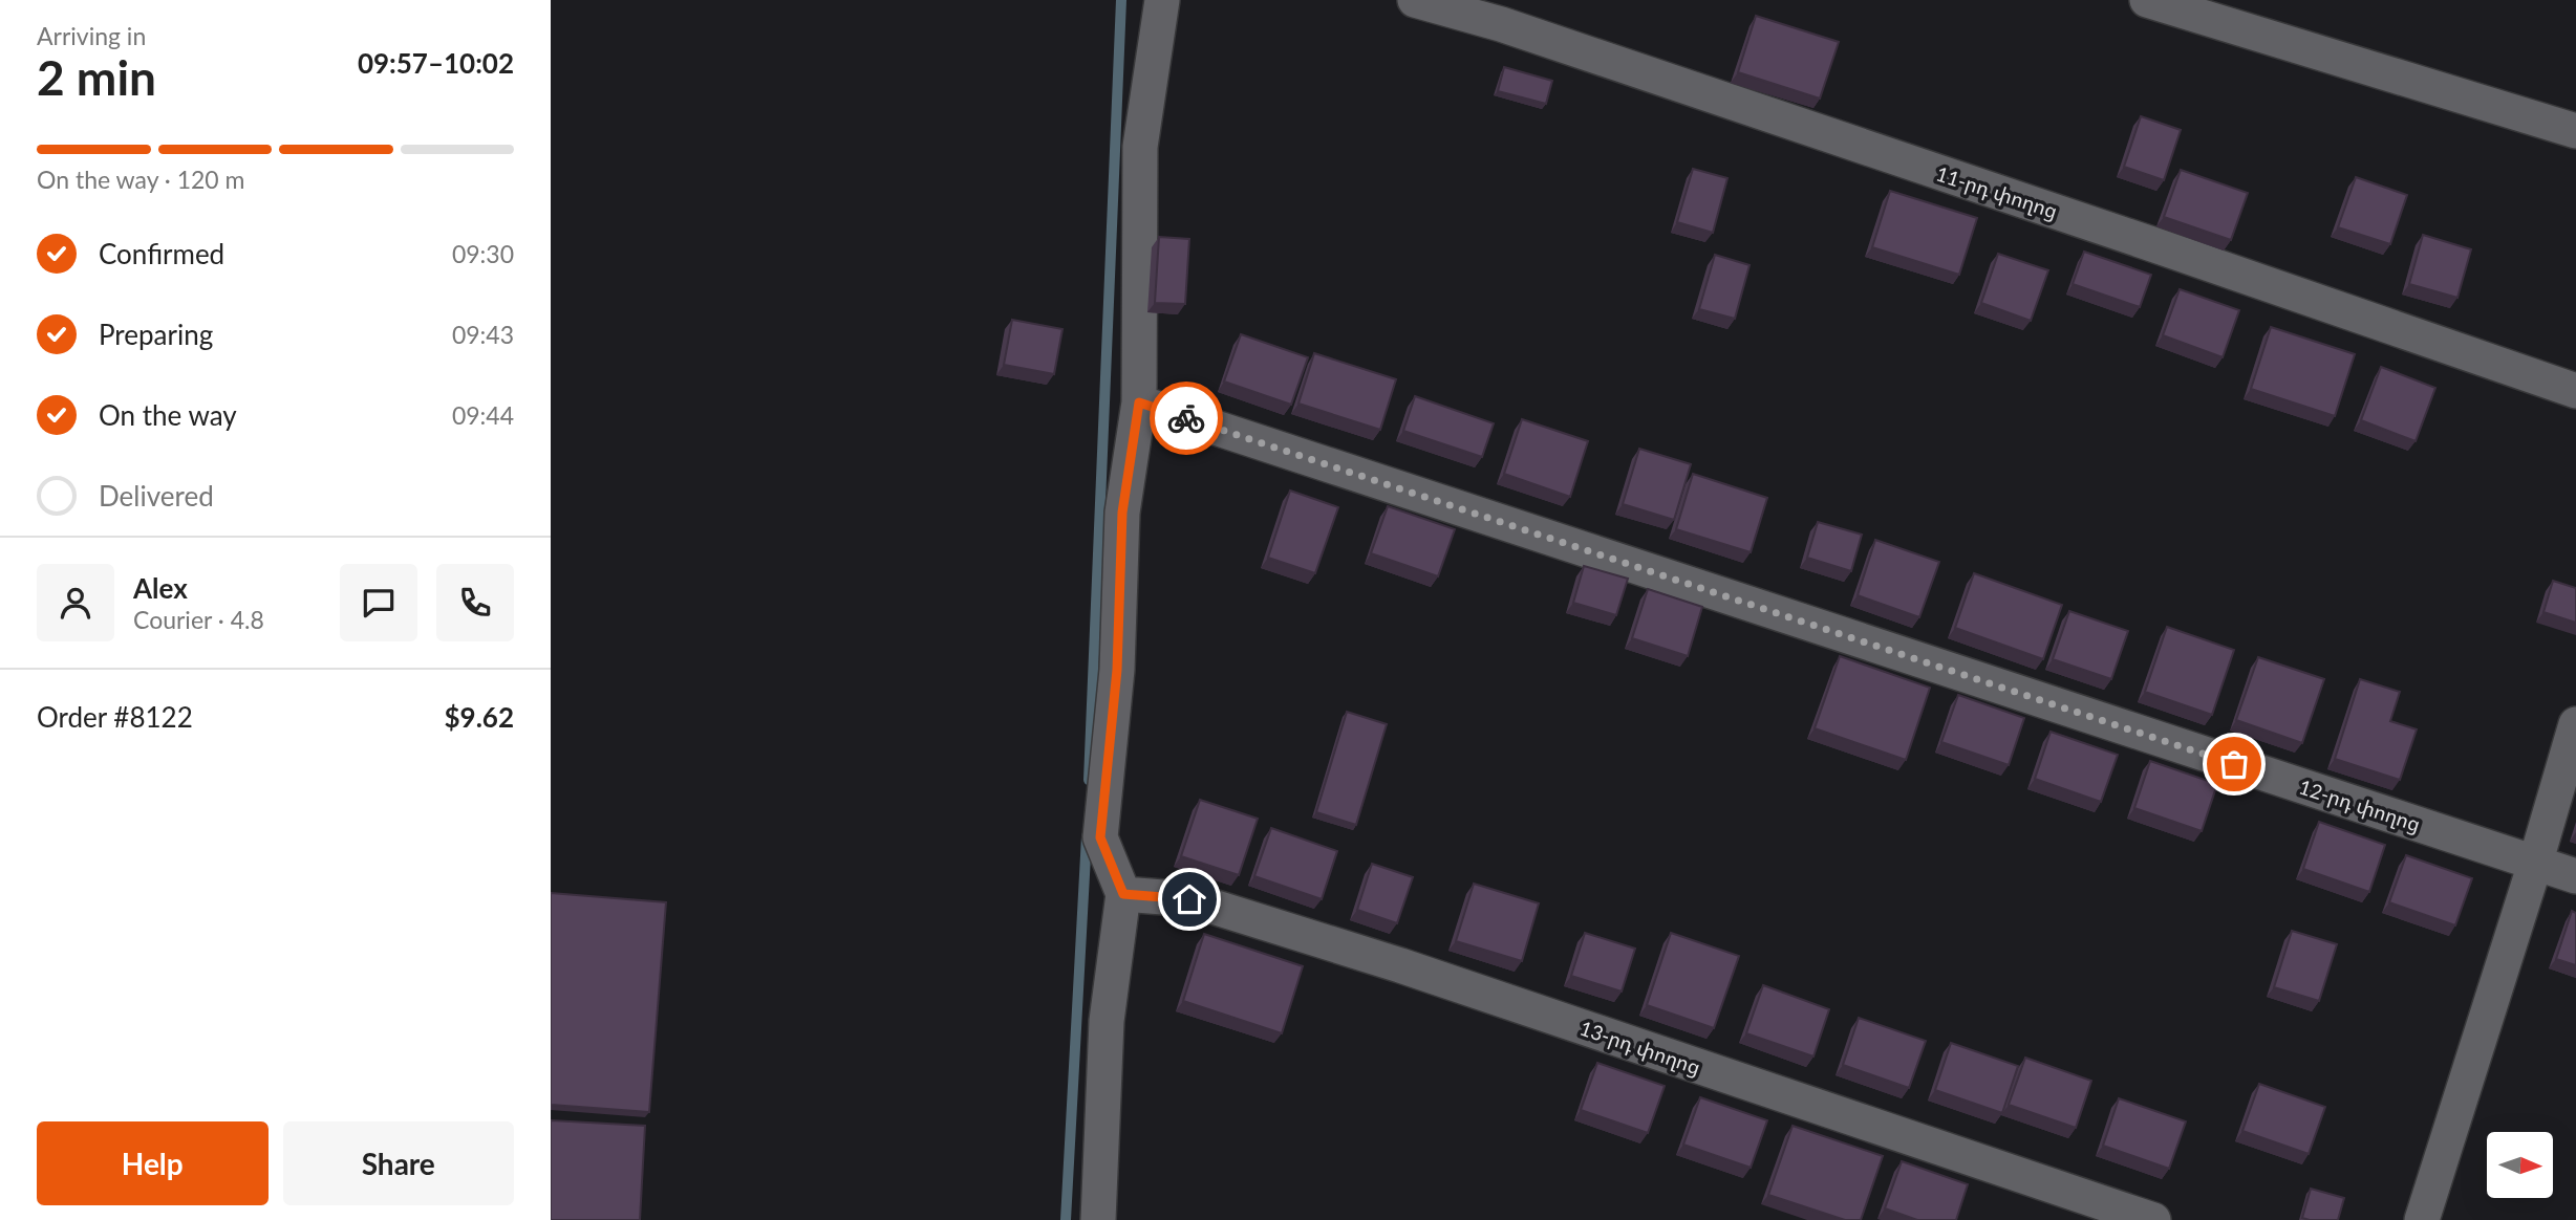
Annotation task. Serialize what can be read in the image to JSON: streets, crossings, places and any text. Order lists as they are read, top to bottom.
{
  "streets": {
    "street": ["11-րդ փողոց", "12-րդ փողոց", "13-րդ փողոց"]
  },
  "north": "right",
  "page": {
    "heading": ["2 min", "Arriving in", "09:57–10:02"],
    "panel": [
      "Alex",
      "Courier · 4.8",
      "Order #8122",
      "$9.62"
    ],
    "bar": "On the way · 120 m",
    "list": [
      ["Confirmed", "09:30"],
      ["Preparing", "09:43"],
      ["On the way", "09:44"],
      "Delivered"
    ],
    "buttons": ["Help", "Share"]
  }
}
